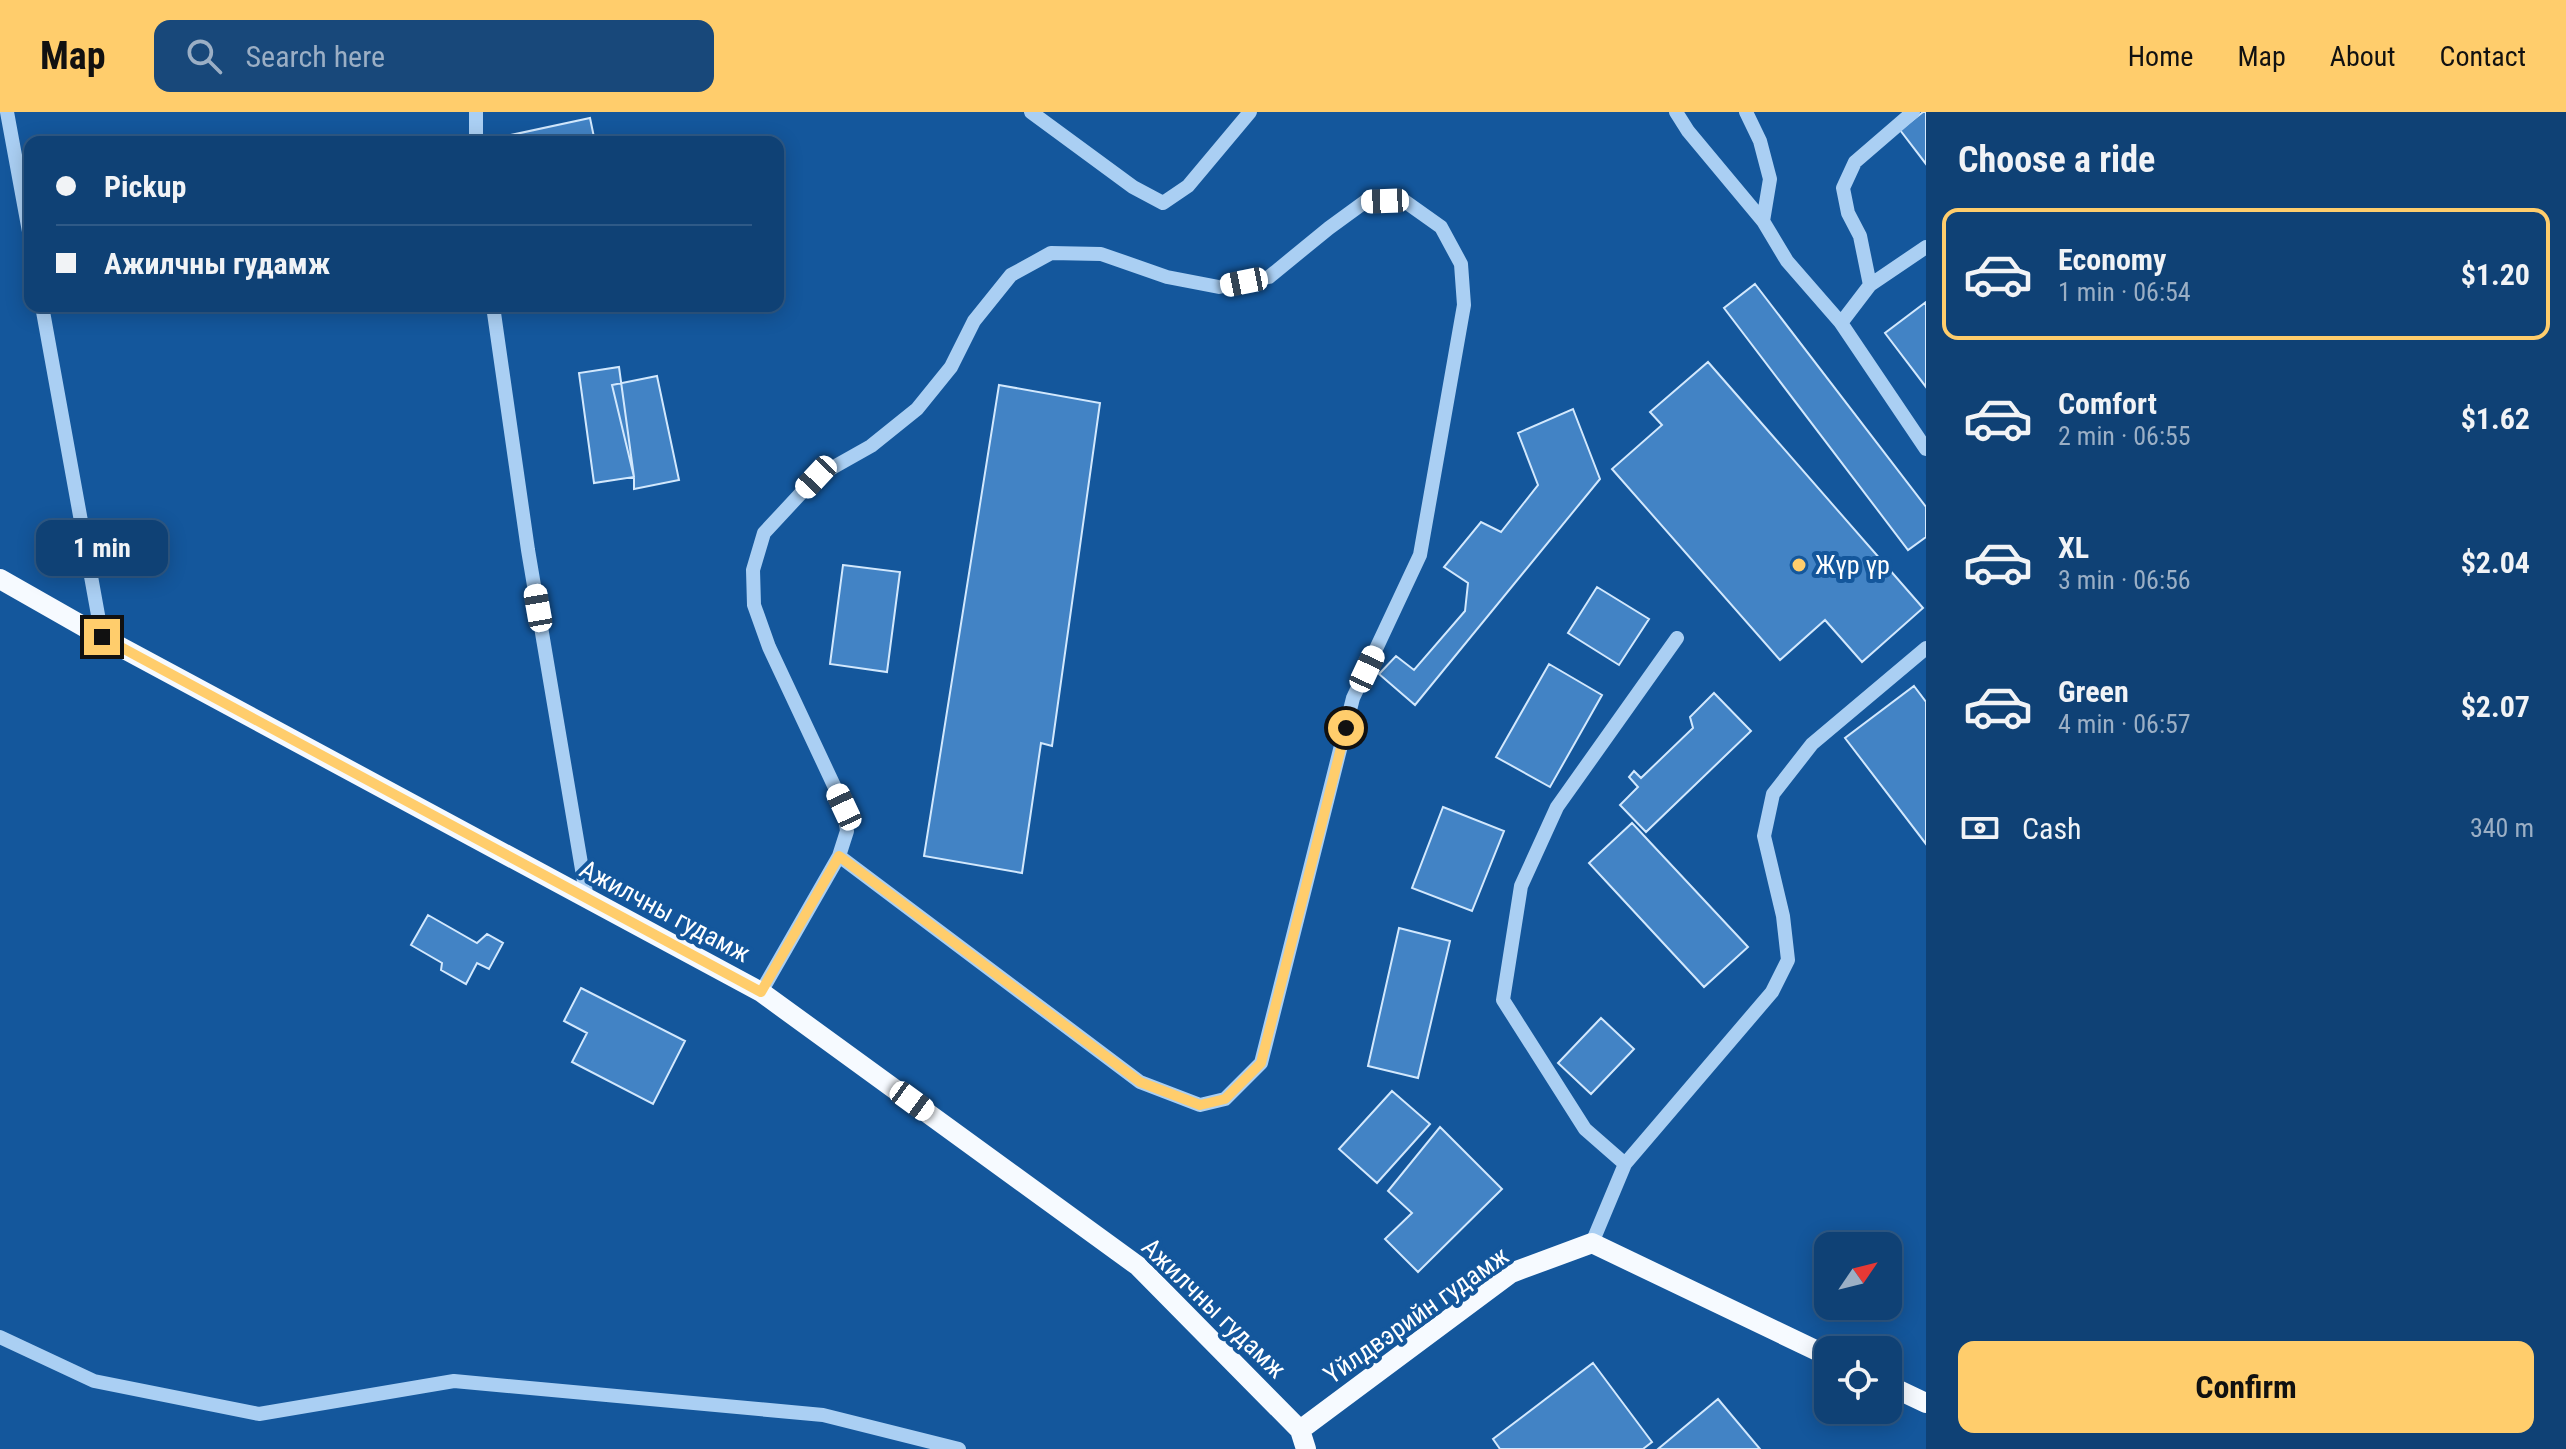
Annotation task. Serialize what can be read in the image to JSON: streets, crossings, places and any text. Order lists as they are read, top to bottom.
{
  "streets": {
    "main road": ["Ажилчны гудамж", "Yйлдвэрийн гудамж"]
  },
  "crossings": [
    ["Ажилчны гудамж", "Yйлдвэрийн гудамж"]
  ],
  "places": ["Жүр үр"],
  "north": "top right",
  "page": {
    "header": "Map",
    "search": "Search here",
    "nav": [
      "Home",
      "Map",
      "About",
      "Contact"
    ],
    "heading": "Choose a ride",
    "banner": ["Pickup", "Ажилчны гудамж"],
    "list": [
      {
        "name": "Economy",
        "note": "1 min · 06:54",
        "value": "$1.20"
      },
      {
        "name": "Comfort",
        "note": "2 min · 06:55",
        "value": "$1.62"
      },
      {
        "name": "XL",
        "note": "3 min · 06:56",
        "value": "$2.04"
      },
      {
        "name": "Green",
        "note": "4 min · 06:57",
        "value": "$2.07"
      }
    ],
    "bubble": "1 min",
    "pay": ["Cash", "340 m"],
    "buttons": "Confirm"
  }
}
